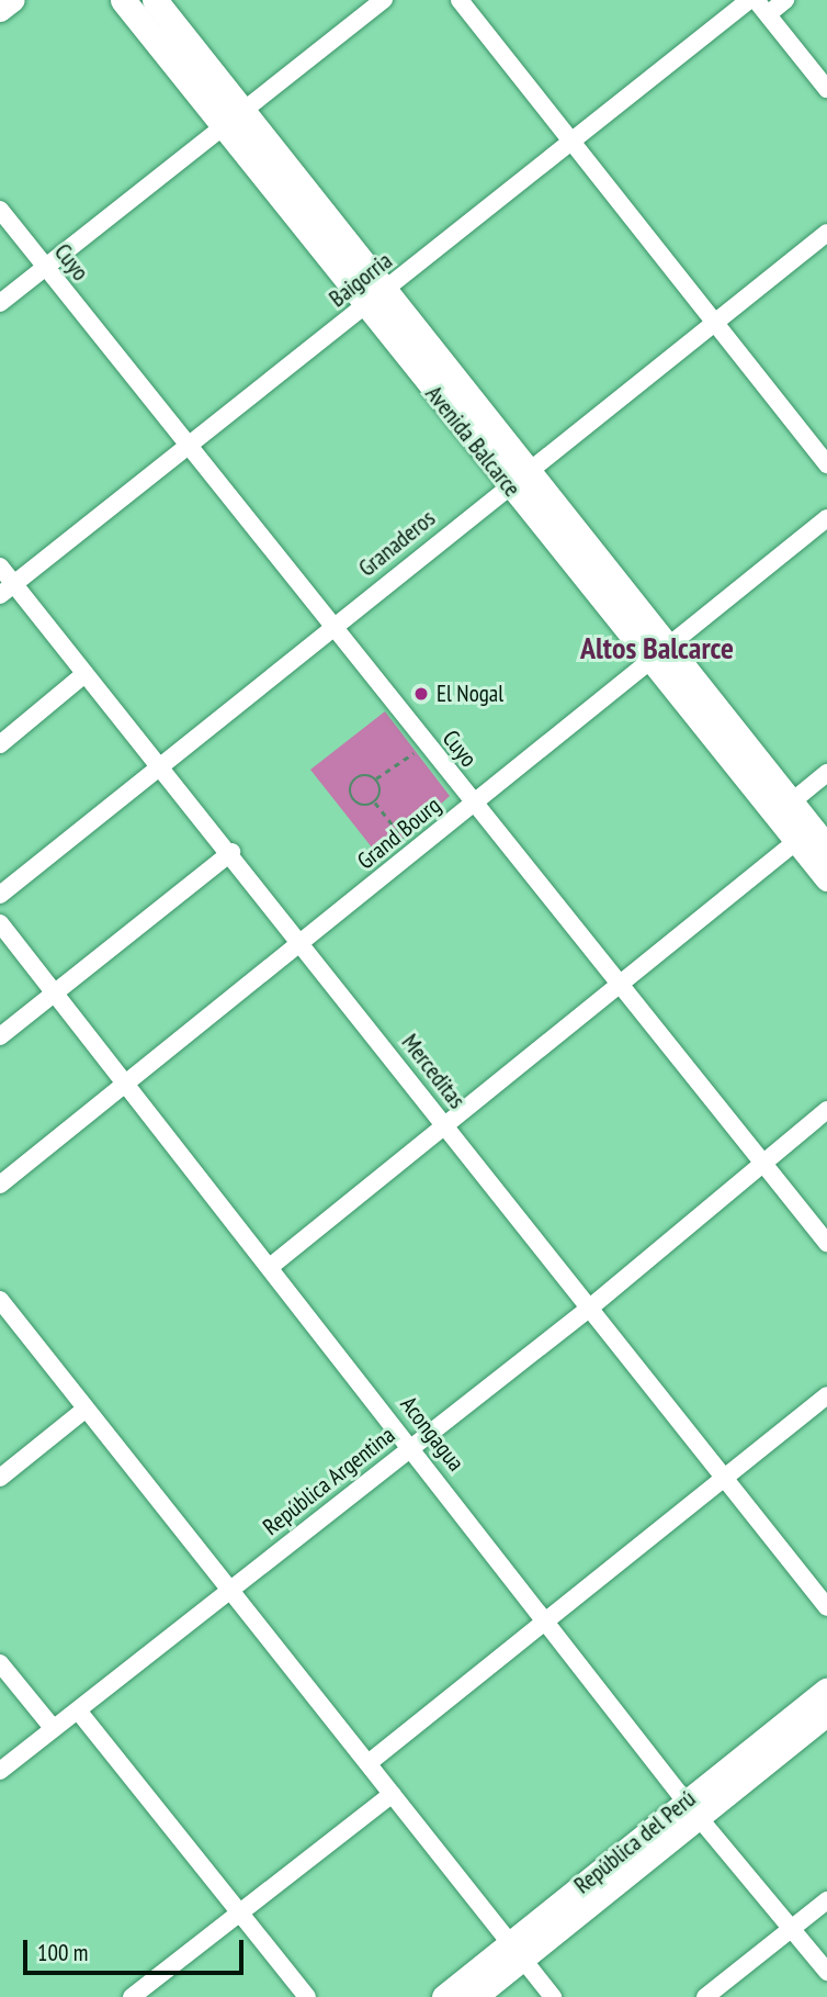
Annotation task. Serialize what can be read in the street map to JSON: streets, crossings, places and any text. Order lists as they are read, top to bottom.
{
  "streets": {
    "main road": ["Avenida Balcarce", "República del Perú"],
    "street": [
      "Cuyo",
      "Baigorria",
      "Granaderos",
      "Grand Bourg",
      "Merceditas",
      "Acongagua",
      "República Argentina"
    ]
  },
  "crossings": [
    ["Cuyo", "Baigorria"],
    ["Cuyo", "Granaderos"],
    ["Cuyo", "Grand Bourg"],
    ["Cuyo", "República Argentina"],
    ["Baigorria", "Avenida Balcarce"],
    ["Baigorria", "Merceditas"],
    ["Avenida Balcarce", "Granaderos"],
    ["Avenida Balcarce", "Grand Bourg"],
    ["Granaderos", "Merceditas"],
    ["Grand Bourg", "Merceditas"],
    ["Grand Bourg", "Acongagua"],
    ["Merceditas", "República Argentina"],
    ["Acongagua", "República Argentina"],
    ["Acongagua", "República del Perú"]
  ],
  "districts": ["Altos Balcarce"],
  "places": ["El Nogal"],
  "scale_bar": "100 m"
}
